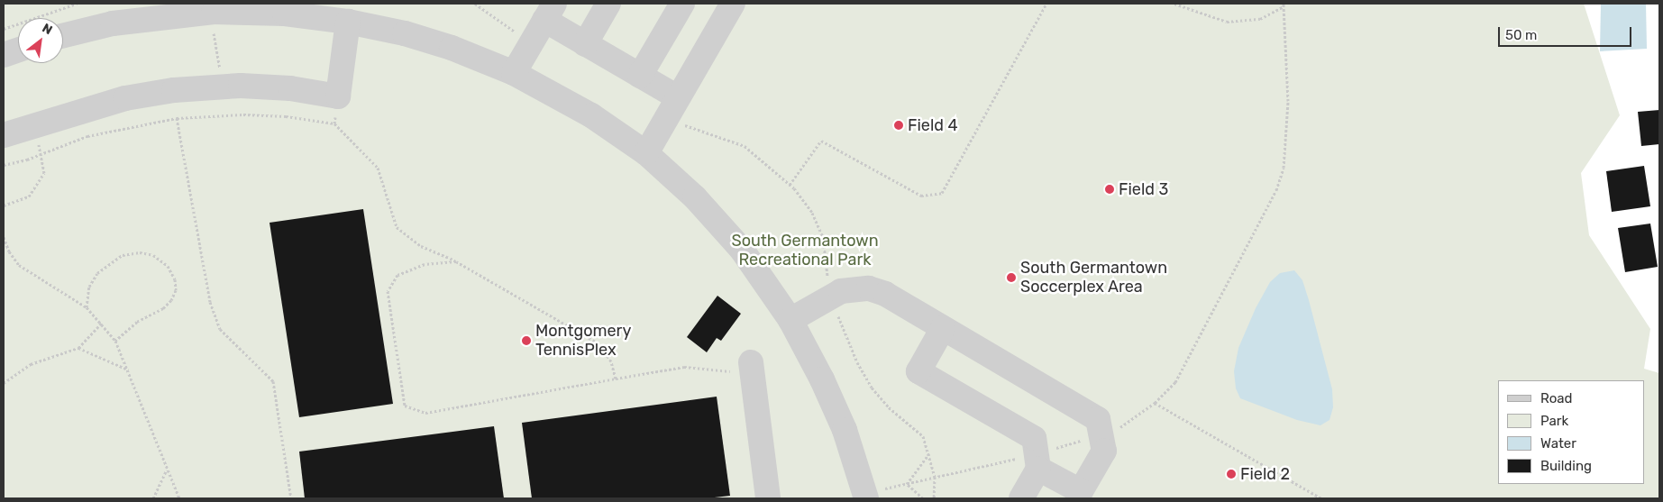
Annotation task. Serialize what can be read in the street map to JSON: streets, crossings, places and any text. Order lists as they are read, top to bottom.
{
  "parks": ["South Germantown Recreational Park"],
  "places": [
    "Field 4",
    "Field 3",
    "South Germantown Soccerplex Area",
    "Montgomery TennisPlex",
    "Field 2"
  ],
  "legend": [
    "Road",
    "Park",
    "Water",
    "Building"
  ],
  "scale_bar": "50 m",
  "north": "top right"
}
